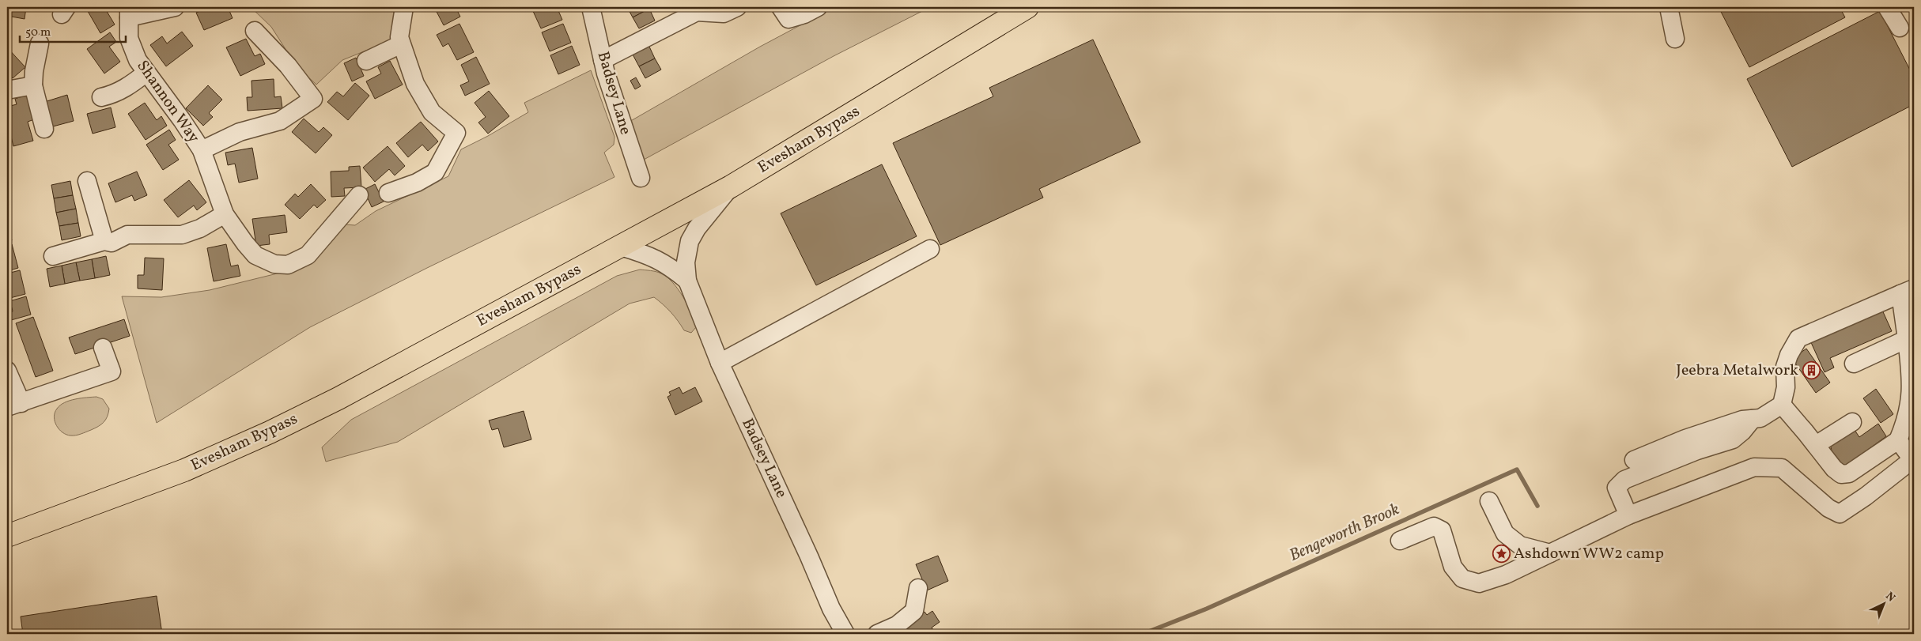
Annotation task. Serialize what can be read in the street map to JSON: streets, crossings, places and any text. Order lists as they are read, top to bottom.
{
  "streets": {
    "highway": ["Evesham Bypass"],
    "street": ["Badsey Lane", "Shannon Way"]
  },
  "crossings": [
    ["Badsey Lane", "Evesham Bypass"]
  ],
  "water": ["Bengeworth Brook"],
  "places": {
    "building": ["Jeebra Metalwork"],
    "place": ["Ashdown WW2 camp"]
  },
  "scale_bar": "50 m",
  "north": "top right"
}
